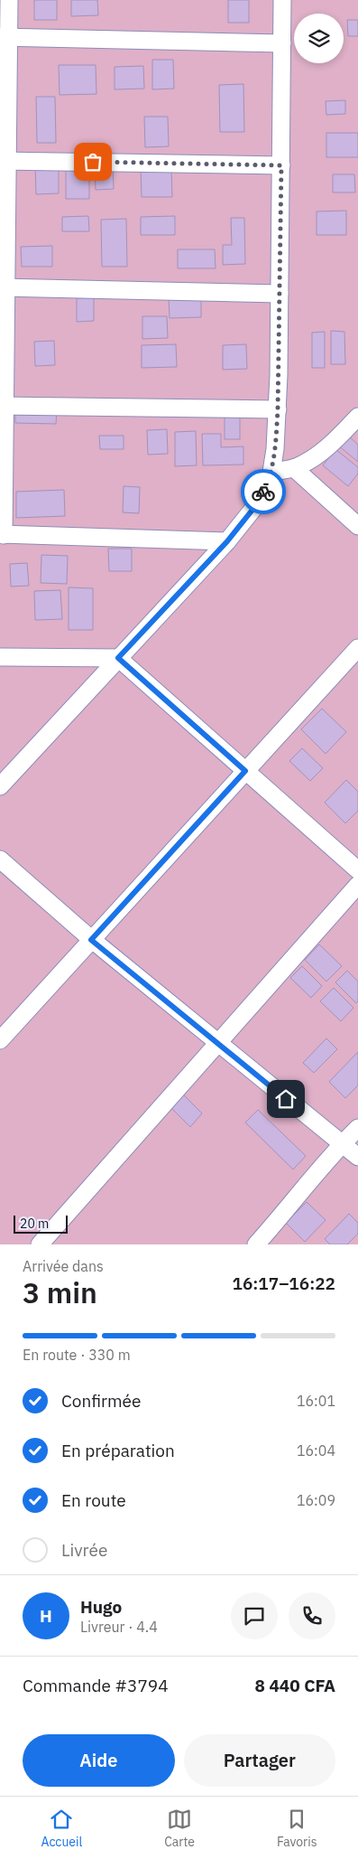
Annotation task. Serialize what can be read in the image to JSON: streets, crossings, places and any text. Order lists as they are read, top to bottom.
{
  "scale_bar": "20 m",
  "page": {
    "scale": "20 m",
    "heading": ["3 min", "Arrivée dans", "16:17–16:22"],
    "panel": [
      "Hugo",
      "Livreur · 4.4",
      "Commande #3794",
      "8 440 CFA"
    ],
    "bar": "En route · 330 m",
    "list": [
      ["Confirmée", "16:01"],
      ["En préparation", "16:04"],
      ["En route", "16:09"],
      "Livrée"
    ],
    "round": "H",
    "buttons": ["Aide", "Partager"],
    "tabs": ["Accueil", "Carte", "Favoris"]
  }
}
